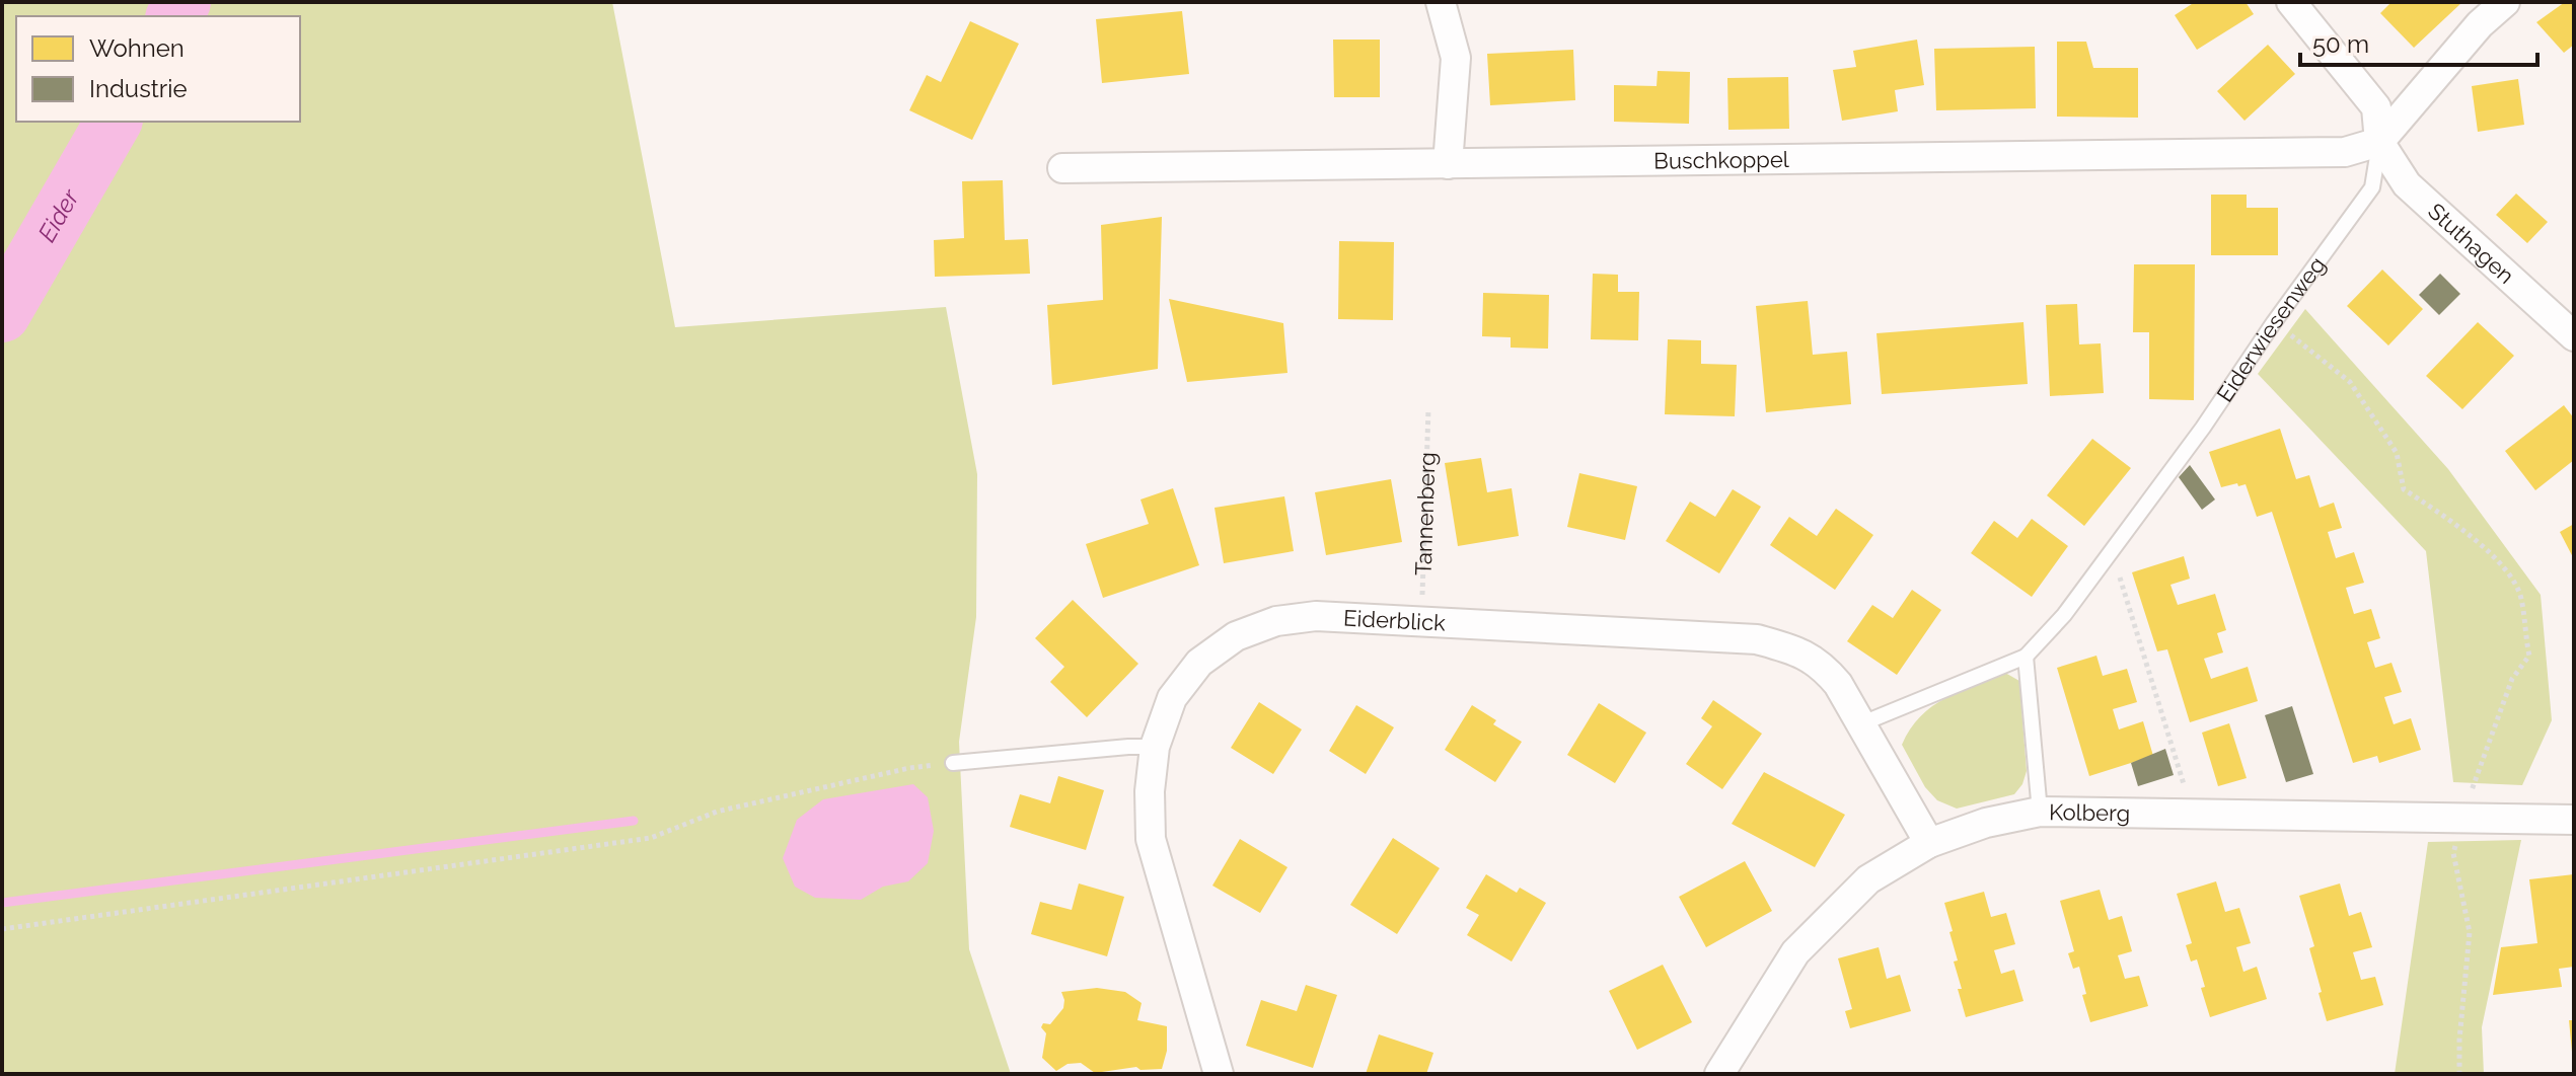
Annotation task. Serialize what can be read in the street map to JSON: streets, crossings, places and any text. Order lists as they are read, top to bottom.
{
  "streets": {
    "street": [
      "Buschkoppel",
      "Stuthagen",
      "Eiderblick",
      "Kolberg"
    ],
    "lane": ["Eiderwiesenweg"],
    "path": ["Tannenberg"]
  },
  "crossings": [
    ["Buschkoppel", "Stuthagen"],
    ["Buschkoppel", "Eiderwiesenweg"],
    ["Stuthagen", "Eiderwiesenweg"],
    ["Tannenberg", "Eiderblick"],
    ["Eiderblick", "Kolberg"]
  ],
  "water": ["Eider"],
  "legend": ["Wohnen", "Industrie"],
  "scale_bar": "50 m"
}
